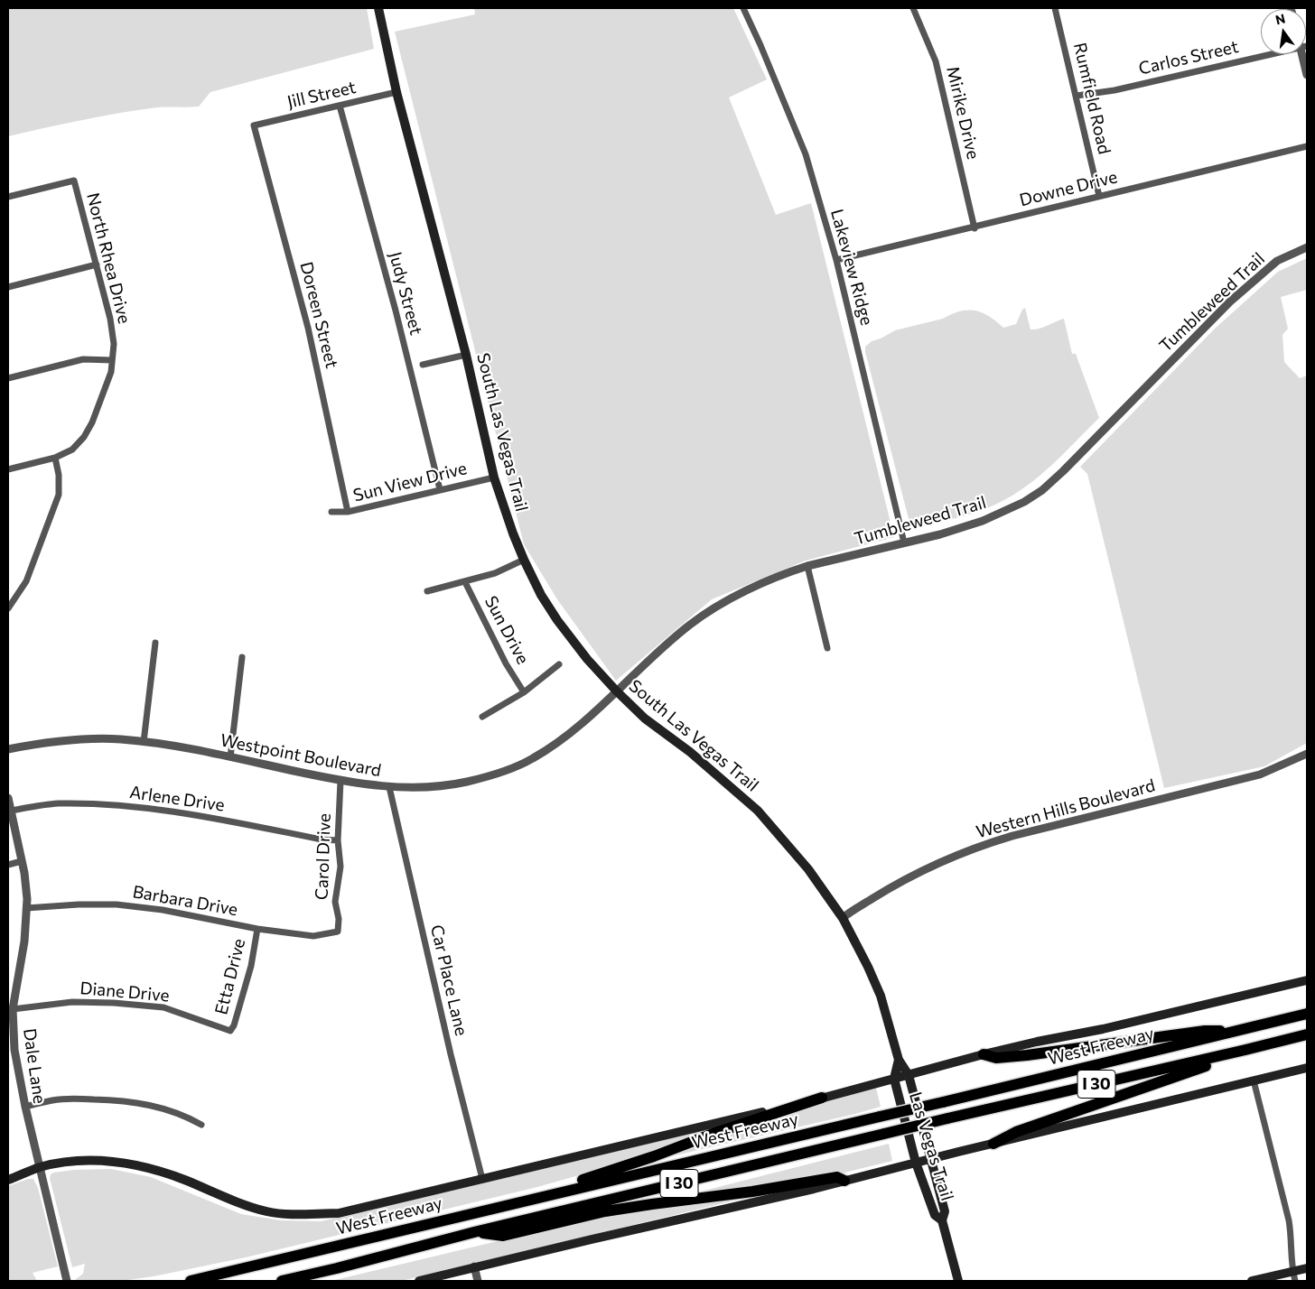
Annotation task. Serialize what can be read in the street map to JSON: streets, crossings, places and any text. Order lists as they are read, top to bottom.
{
  "streets": {
    "highway": ["West Freeway", "I 30"],
    "main road": ["South Las Vegas Trail", "Las Vegas Trail"],
    "street": [
      "Carlos Street",
      "Jill Street",
      "Rumfield Road",
      "Mirike Drive",
      "Downe Drive",
      "North Rhea Drive",
      "Lakeview Ridge",
      "Judy Street",
      "Tumbleweed Trail",
      "Doreen Street",
      "Sun View Drive",
      "Sun Drive",
      "Westpoint Boulevard",
      "Arlene Drive",
      "Western Hills Boulevard",
      "Carol Drive",
      "Barbara Drive",
      "Etta Drive",
      "Car Place Lane",
      "Diane Drive",
      "Dale Lane"
    ]
  },
  "crossings": [
    ["Carlos Street", "Rumfield Road"],
    ["Jill Street", "Judy Street"],
    ["Jill Street", "Doreen Street"],
    ["Jill Street", "South Las Vegas Trail"],
    ["Rumfield Road", "Downe Drive"],
    ["Mirike Drive", "Downe Drive"],
    ["Downe Drive", "Lakeview Ridge"],
    ["Lakeview Ridge", "Tumbleweed Trail"],
    ["Judy Street", "Sun View Drive"],
    ["Tumbleweed Trail", "South Las Vegas Trail"],
    ["Tumbleweed Trail", "Westpoint Boulevard"],
    ["Doreen Street", "Sun View Drive"],
    ["South Las Vegas Trail", "Sun View Drive"],
    ["South Las Vegas Trail", "Westpoint Boulevard"],
    ["South Las Vegas Trail", "Western Hills Boulevard"],
    ["South Las Vegas Trail", "West Freeway"],
    ["South Las Vegas Trail", "Las Vegas Trail"],
    ["Westpoint Boulevard", "Carol Drive"],
    ["Westpoint Boulevard", "Car Place Lane"],
    ["Arlene Drive", "Carol Drive"],
    ["Arlene Drive", "Dale Lane"],
    ["Carol Drive", "Barbara Drive"],
    ["Barbara Drive", "Etta Drive"],
    ["Barbara Drive", "Dale Lane"],
    ["Etta Drive", "Diane Drive"],
    ["Car Place Lane", "West Freeway"],
    ["Diane Drive", "Dale Lane"],
    ["West Freeway", "Dale Lane"],
    ["West Freeway", "Las Vegas Trail"]
  ],
  "north": "top"
}
